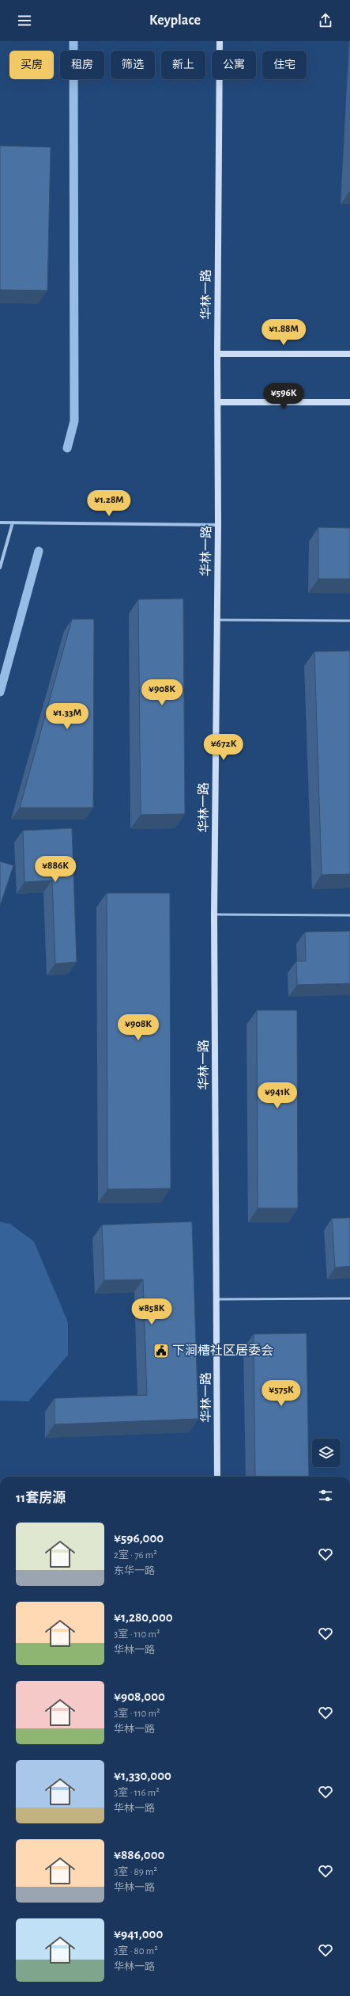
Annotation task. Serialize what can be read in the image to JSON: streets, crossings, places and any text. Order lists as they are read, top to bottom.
{
  "streets": {
    "street": ["华林一路"]
  },
  "places": {
    "public building": ["下涧槽社区居委会"]
  },
  "page": {
    "header": "Keyplace",
    "chip": [
      "买房",
      "租房",
      "筛选",
      "新上",
      "公寓",
      "住宅"
    ],
    "price": [
      "¥1.88M",
      "¥596K",
      "¥1.28M",
      "¥908K",
      "¥1.33M",
      "¥672K",
      "¥886K",
      "¥908K",
      "¥941K",
      "¥858K",
      "¥575K"
    ],
    "heading": "11套房源",
    "list": [
      {
        "name": "¥596,000",
        "note": "2室 · 76 m² · 东华一路"
      },
      {
        "name": "¥1,280,000",
        "note": "3室 · 110 m² · 华林一路"
      },
      {
        "name": "¥908,000",
        "note": "3室 · 110 m² · 华林一路"
      },
      {
        "name": "¥1,330,000",
        "note": "3室 · 116 m² · 华林一路"
      },
      {
        "name": "¥886,000",
        "note": "3室 · 89 m² · 华林一路"
      },
      {
        "name": "¥941,000",
        "note": "3室 · 80 m² · 华林一路"
      }
    ]
  }
}
